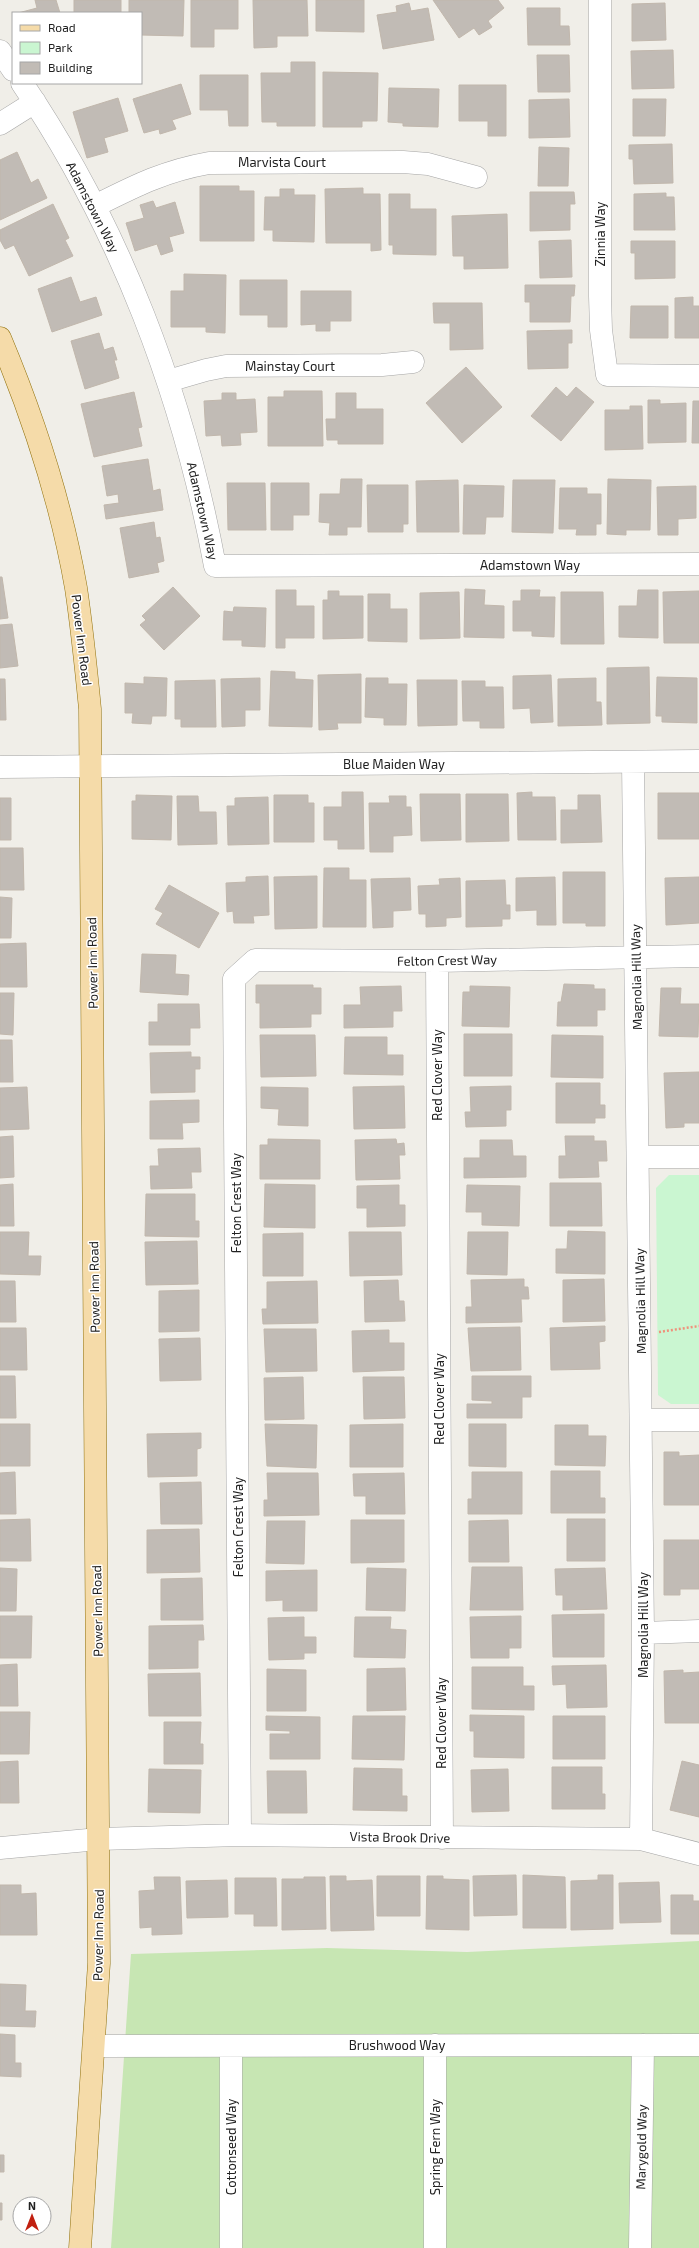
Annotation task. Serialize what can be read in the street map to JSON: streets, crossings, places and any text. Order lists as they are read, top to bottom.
{
  "streets": {
    "main road": ["Power Inn Road"],
    "street": [
      "Marvista Court",
      "Adamstown Way",
      "Zinnia Way",
      "Mainstay Court",
      "Blue Maiden Way",
      "Felton Crest Way",
      "Magnolia Hill Way",
      "Red Clover Way",
      "Vista Brook Drive",
      "Brushwood Way",
      "Cottonseed Way",
      "Spring Fern Way",
      "Marygold Way"
    ]
  },
  "crossings": [
    ["Marvista Court", "Adamstown Way"],
    ["Adamstown Way", "Mainstay Court"],
    ["Power Inn Road", "Blue Maiden Way"],
    ["Power Inn Road", "Vista Brook Drive"],
    ["Power Inn Road", "Brushwood Way"],
    ["Blue Maiden Way", "Magnolia Hill Way"],
    ["Felton Crest Way", "Magnolia Hill Way"],
    ["Felton Crest Way", "Red Clover Way"],
    ["Felton Crest Way", "Vista Brook Drive"],
    ["Magnolia Hill Way", "Vista Brook Drive"],
    ["Red Clover Way", "Vista Brook Drive"],
    ["Brushwood Way", "Cottonseed Way"],
    ["Brushwood Way", "Spring Fern Way"],
    ["Brushwood Way", "Marygold Way"]
  ],
  "legend": ["Road", "Park", "Building"],
  "north": "top"
}
